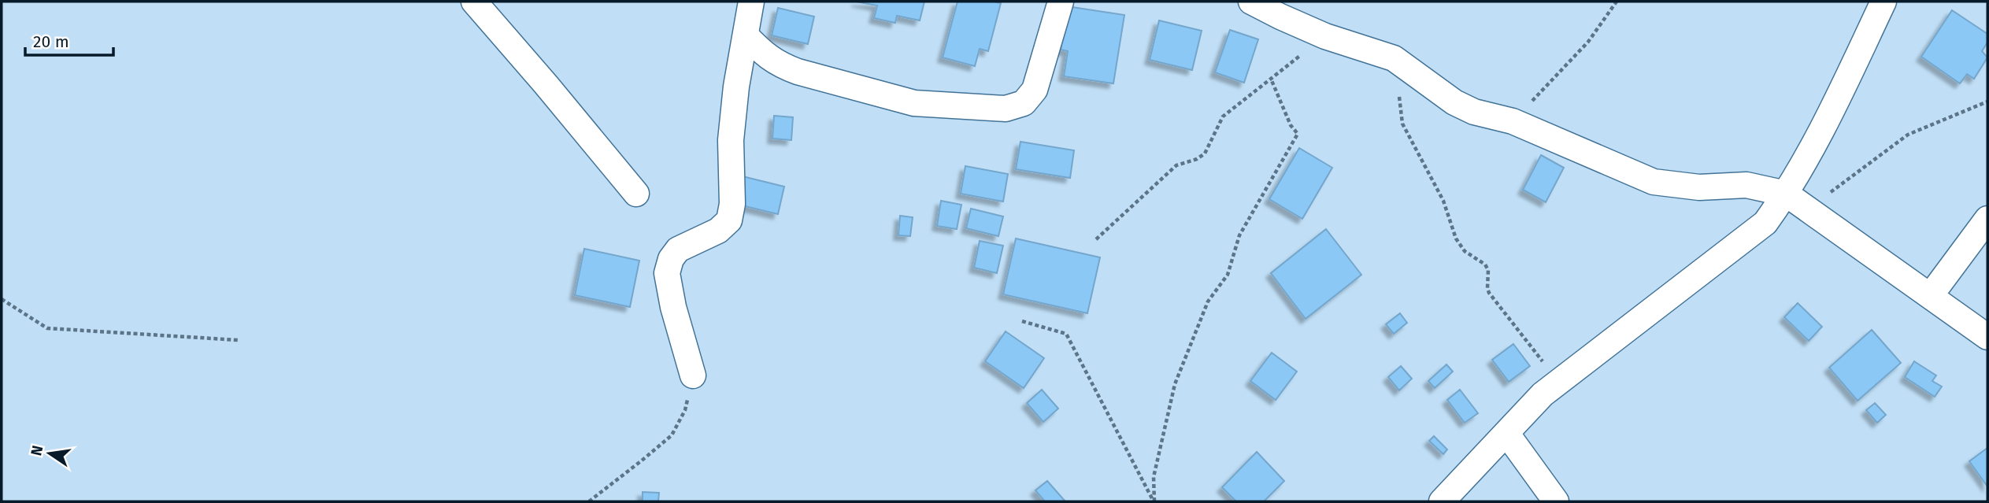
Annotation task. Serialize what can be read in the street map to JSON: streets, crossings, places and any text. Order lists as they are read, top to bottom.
{
  "scale_bar": "20 m",
  "north": "left"
}
